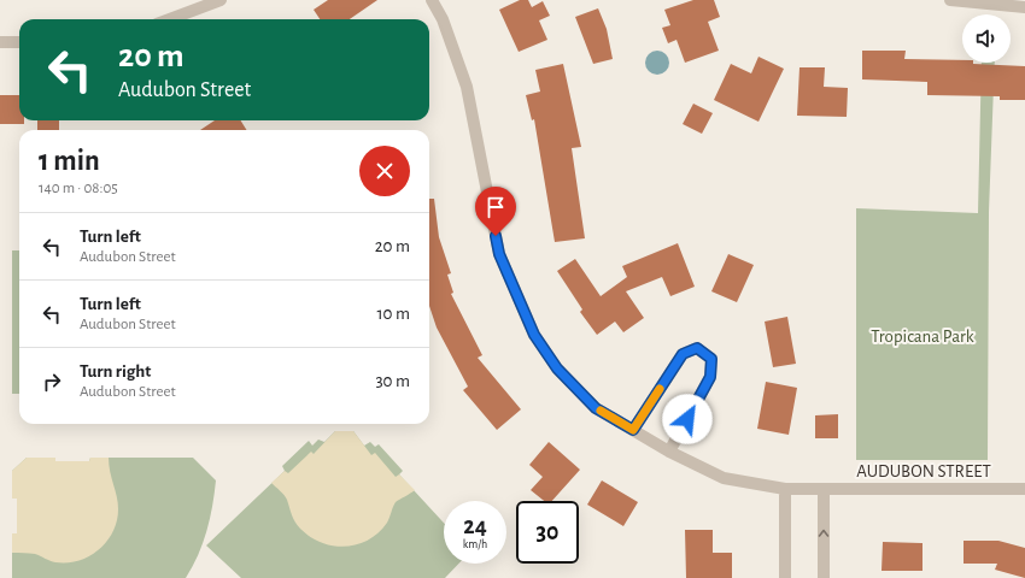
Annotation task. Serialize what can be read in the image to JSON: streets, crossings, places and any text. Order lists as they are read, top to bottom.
{
  "streets": {
    "street": ["AUDUBON STREET"]
  },
  "parks": ["Tropicana Park"],
  "page": {
    "turn": ["20 m", "Audubon Street"],
    "heading": ["1 min", "140 m · 08:05"],
    "list": [
      {
        "name": "Turn left",
        "note": "Audubon Street",
        "value": "20 m"
      },
      {
        "name": "Turn left",
        "note": "Audubon Street",
        "value": "10 m"
      },
      {
        "name": "Turn right",
        "note": "Audubon Street",
        "value": "30 m"
      }
    ],
    "speed": "24 km/h",
    "limit": "30"
  }
}
